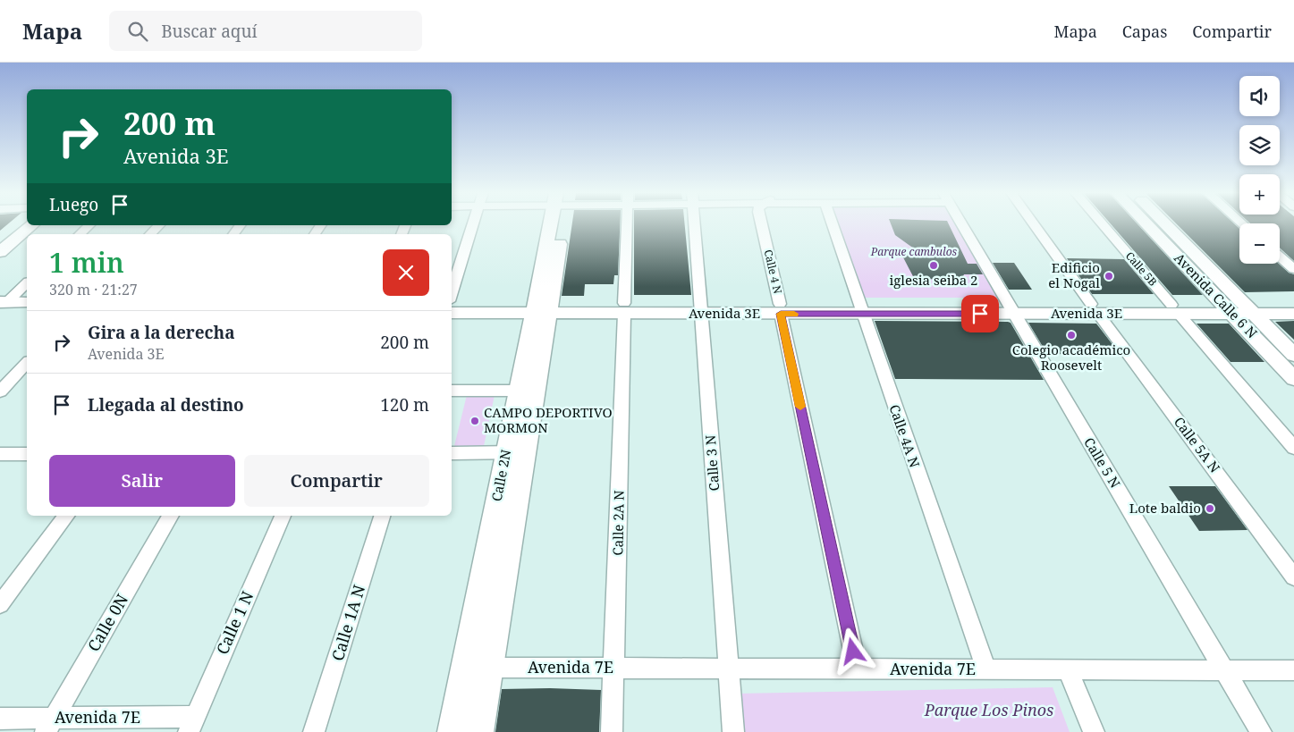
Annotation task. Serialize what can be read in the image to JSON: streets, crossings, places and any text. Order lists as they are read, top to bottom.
{
  "streets": {
    "street": [
      "Calle 5B",
      "Calle 4 N",
      "Avenida Calle 6 N",
      "Avenida 3E",
      "Calle 4A N",
      "Calle 5A N",
      "Calle 3 N",
      "Calle 5 N",
      "Calle 2N",
      "Calle 2A N",
      "Calle 0N",
      "Calle 1 N",
      "Calle 1A N",
      "Avenida 7E"
    ]
  },
  "crossings": [
    ["Calle 5B", "Avenida 3E"],
    ["Calle 4 N", "Avenida 3E"],
    ["Calle 4 N", "Avenida 7E"],
    ["Avenida Calle 6 N", "Avenida 3E"],
    ["Avenida 3E", "Calle 4A N"],
    ["Avenida 3E", "Calle 5A N"],
    ["Avenida 3E", "Calle 3 N"],
    ["Avenida 3E", "Calle 5 N"],
    ["Avenida 3E", "Calle 2N"],
    ["Avenida 3E", "Calle 2A N"],
    ["Calle 4A N", "Avenida 7E"],
    ["Calle 3 N", "Avenida 7E"],
    ["Calle 5 N", "Avenida 7E"],
    ["Calle 2N", "Avenida 7E"],
    ["Calle 2A N", "Avenida 7E"],
    ["Calle 0N", "Avenida 7E"],
    ["Calle 1 N", "Avenida 7E"]
  ],
  "parks": ["Parque cambulos", "Parque Los Pinos"],
  "places": [
    "iglesia seiba 2",
    "Edificio el Nogal",
    "Colegio académico Roosevelt",
    "CAMPO DEPORTIVO MORMON",
    "Lote baldio"
  ],
  "page": {
    "header": "Mapa",
    "search": "Buscar aquí",
    "nav": ["Mapa", "Capas", "Compartir"],
    "map_buttons": ["+", "−"],
    "turn": ["200 m", "Avenida 3E"],
    "then": "Luego",
    "heading": ["1 min", "320 m · 21:27"],
    "list": [
      {
        "name": "Gira a la derecha",
        "note": "Avenida 3E",
        "value": "200 m"
      },
      {
        "name": "Llegada al destino",
        "value": "120 m"
      }
    ],
    "buttons": ["Salir", "Compartir"]
  }
}
